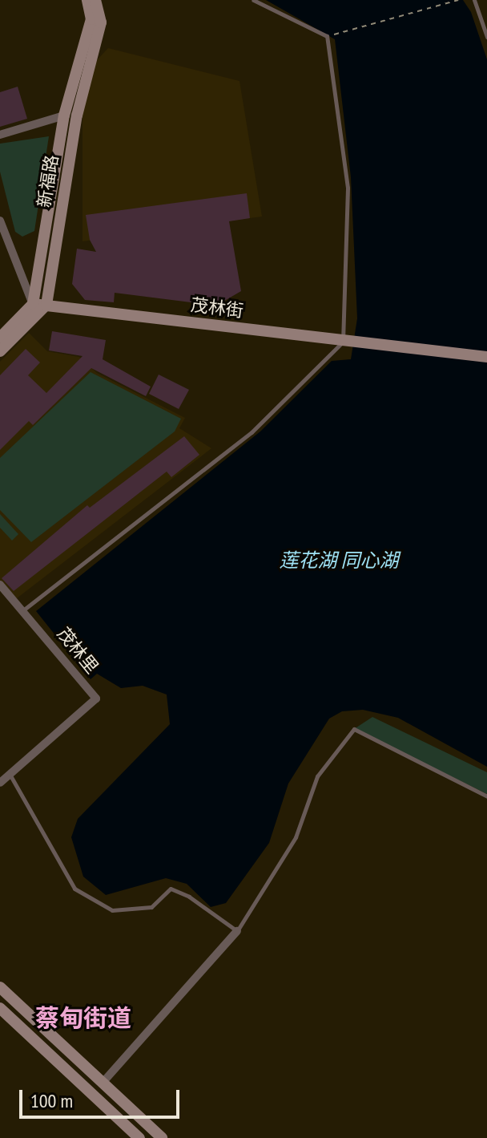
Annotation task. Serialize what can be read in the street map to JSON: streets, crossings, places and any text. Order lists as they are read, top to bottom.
{
  "streets": {
    "street": ["新福路", "茂林街", "茂林里"]
  },
  "crossings": [
    ["新福路", "茂林街"]
  ],
  "districts": ["蔡甸街道"],
  "water": ["莲花湖 同心湖"],
  "scale_bar": "100 m"
}
